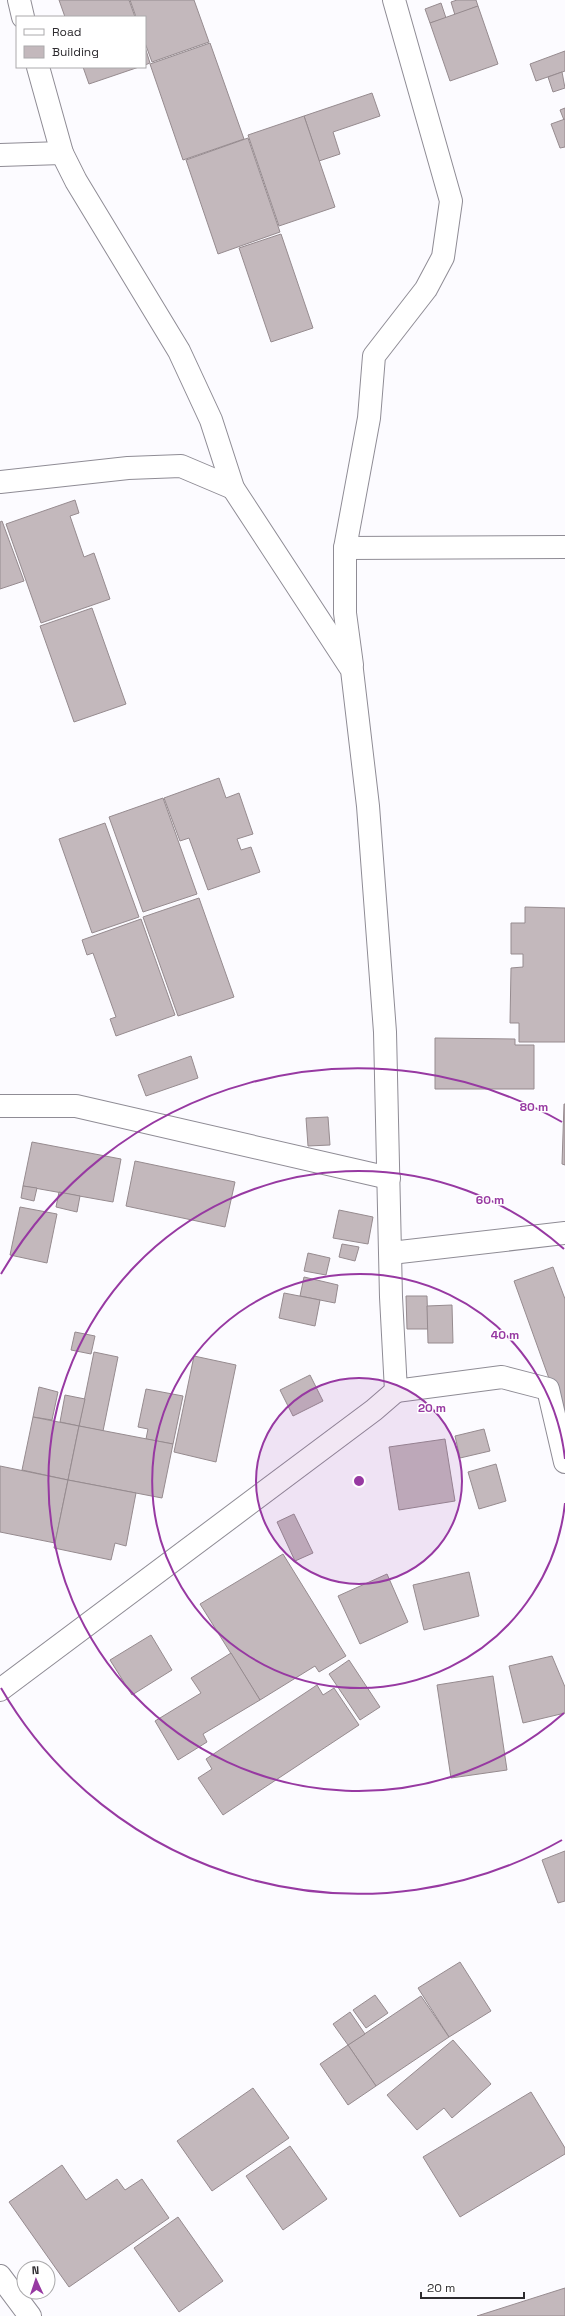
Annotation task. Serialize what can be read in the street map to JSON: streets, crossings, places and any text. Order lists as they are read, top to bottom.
{
  "legend": ["Road", "Building"],
  "scale_bar": "20 m",
  "north": "top",
  "rings": [
    "80 m",
    "60 m",
    "40 m",
    "20 m"
  ]
}
